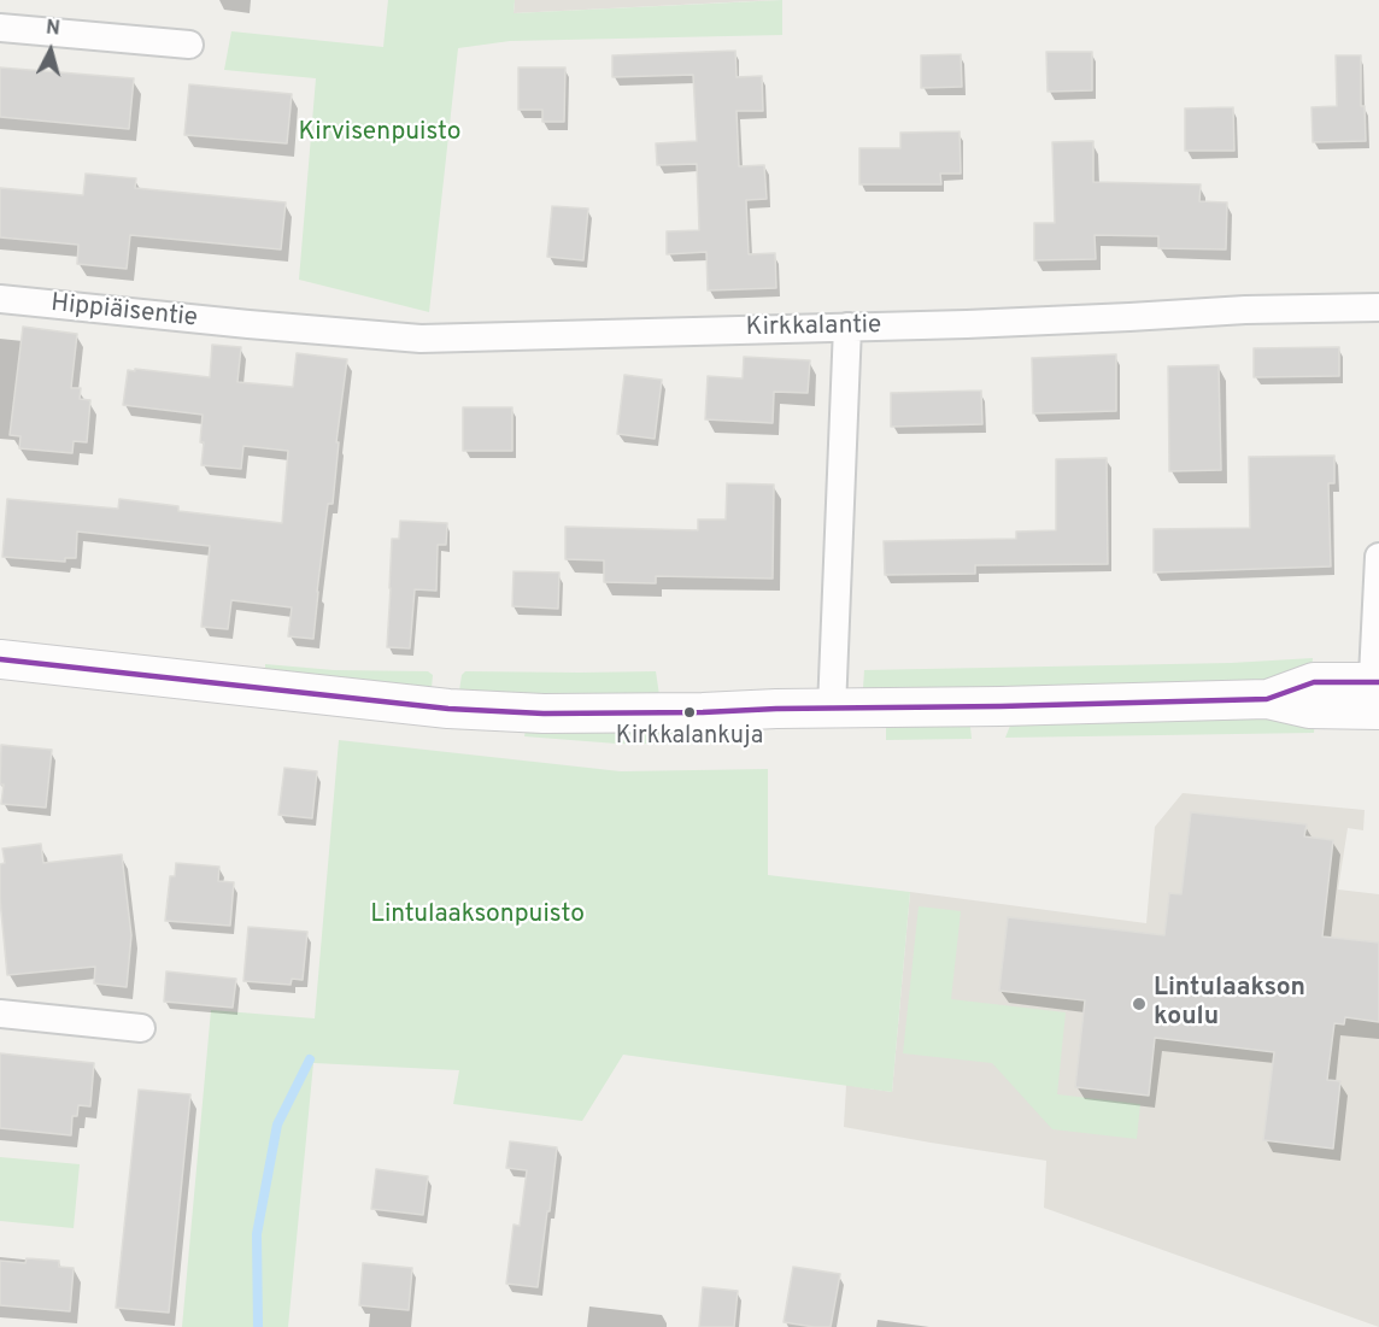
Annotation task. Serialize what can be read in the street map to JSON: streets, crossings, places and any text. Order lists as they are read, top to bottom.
{
  "streets": {
    "street": ["Hippiäisentie", "Kirkkalantie"]
  },
  "crossings": [
    ["Hippiäisentie", "Kirkkalantie"]
  ],
  "parks": ["Kirvisenpuisto", "Lintulaaksonpuisto"],
  "places": ["Kirkkalankuja", "Lintulaakson koulu"],
  "north": "top"
}
